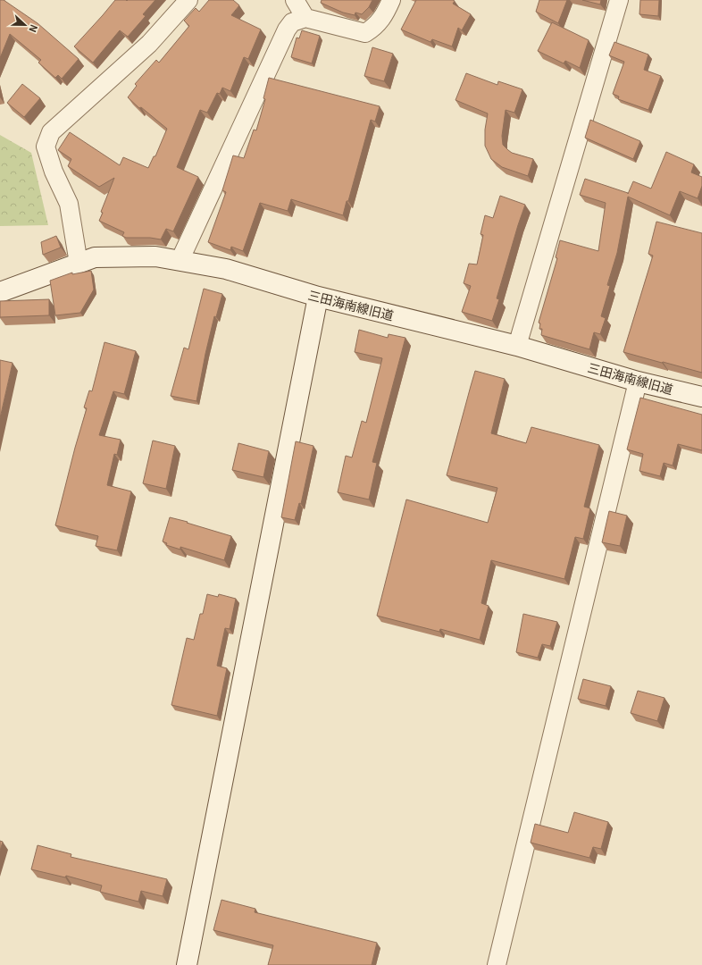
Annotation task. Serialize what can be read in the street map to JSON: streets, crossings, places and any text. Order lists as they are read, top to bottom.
{
  "streets": {
    "street": ["三田海南線旧道"]
  },
  "north": "right"
}
